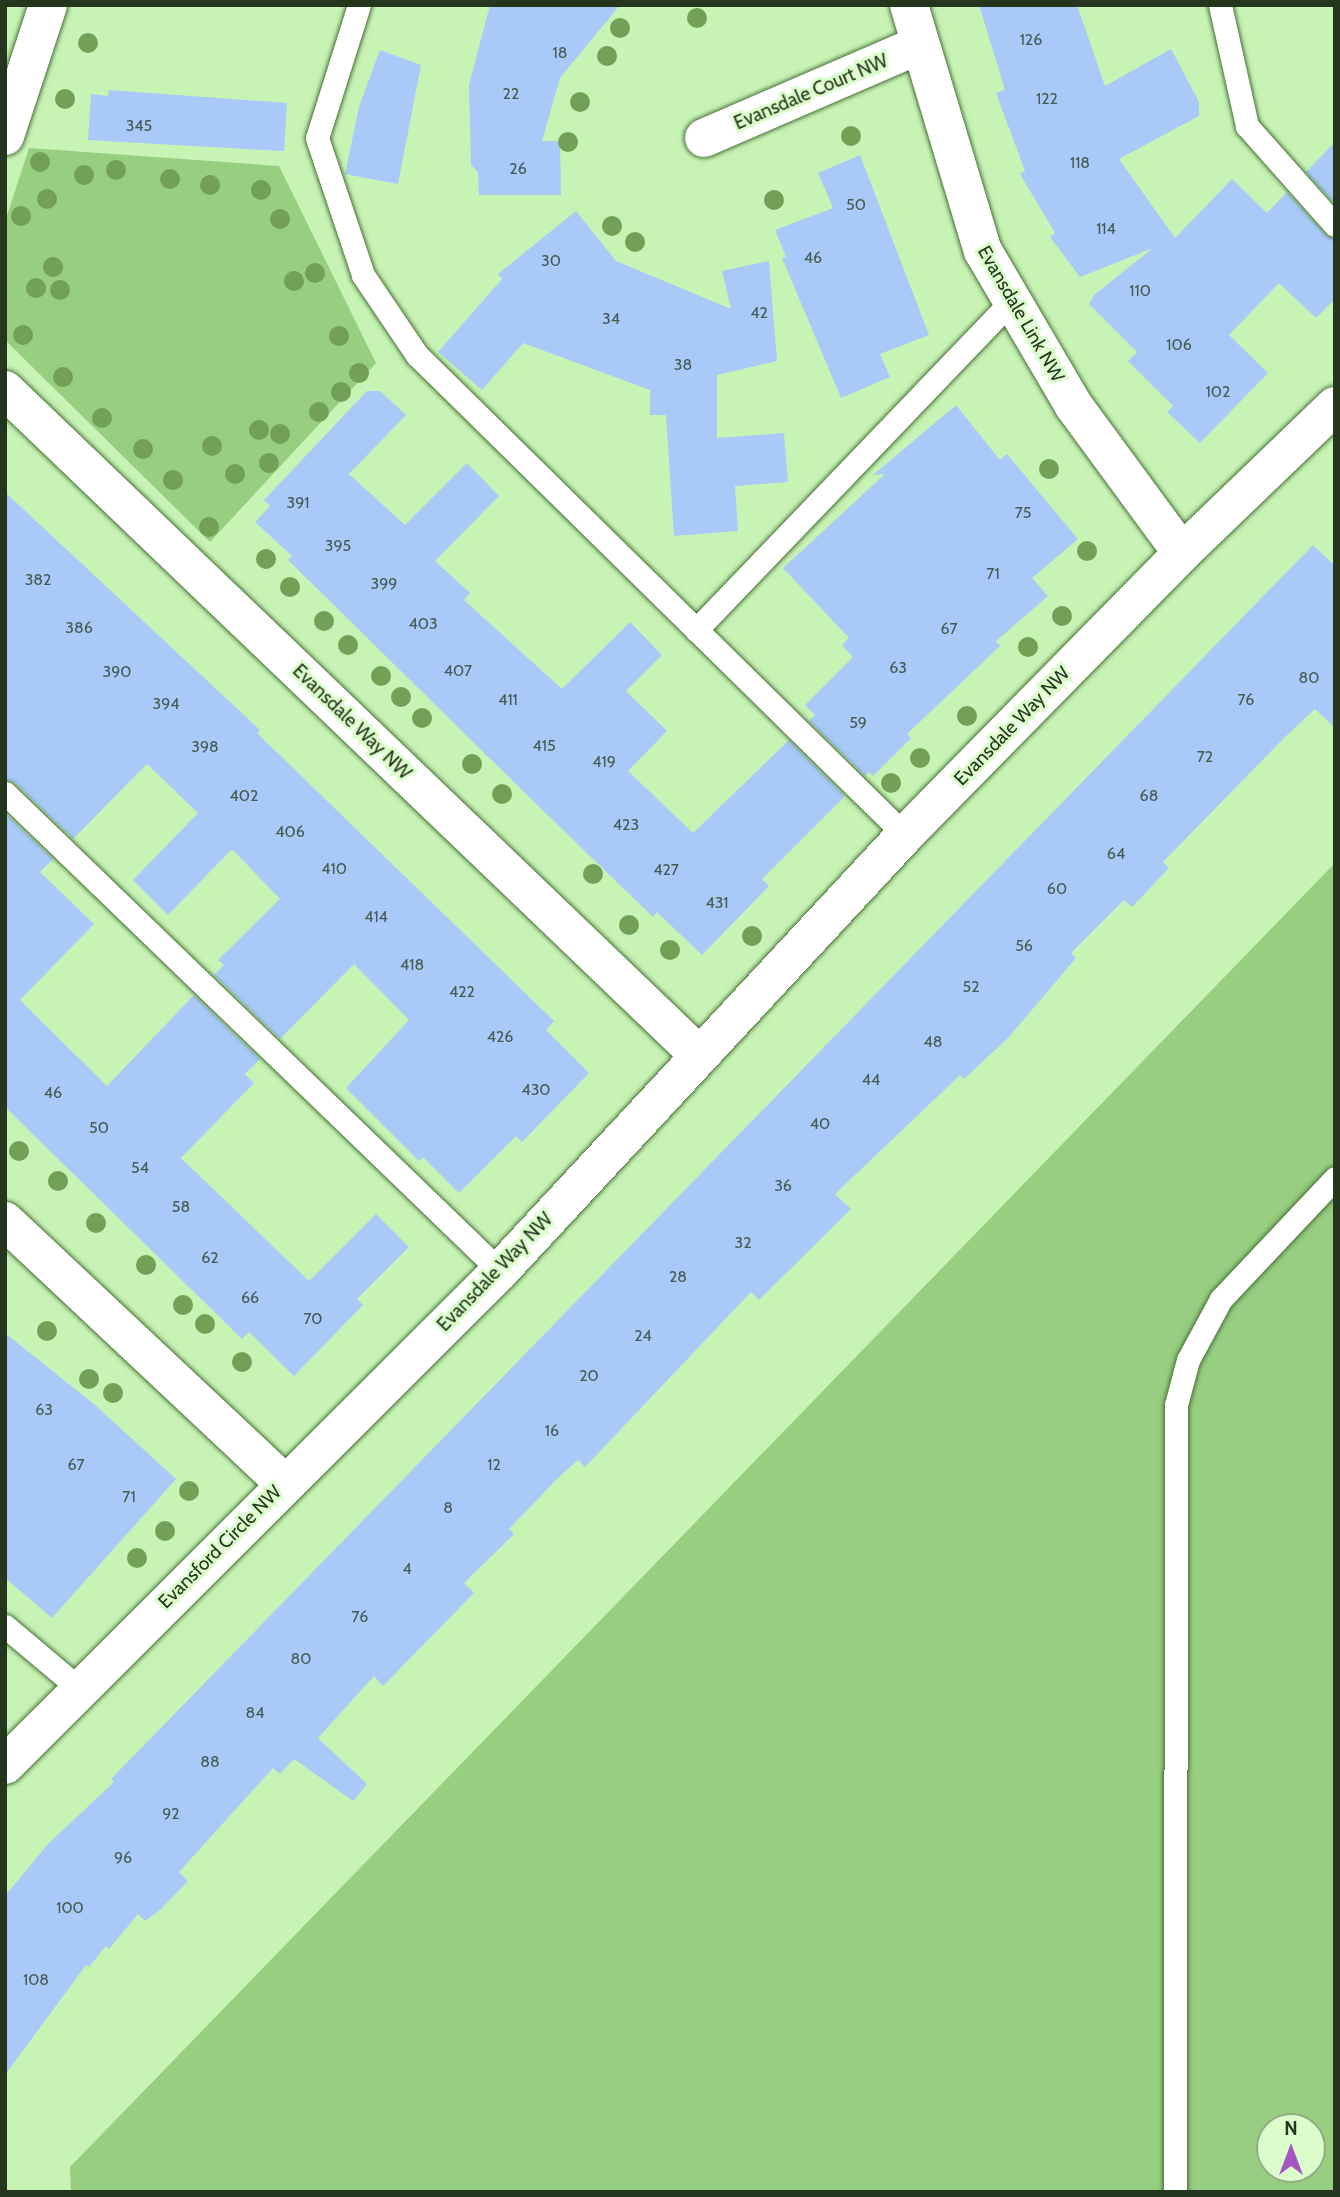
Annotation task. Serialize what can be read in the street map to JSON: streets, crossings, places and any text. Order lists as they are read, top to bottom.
{
  "streets": {
    "street": [
      "Evansdale Court NW",
      "Evansdale Link NW",
      "Evansdale Way NW",
      "Evansford Circle NW"
    ]
  },
  "crossings": [
    ["Evansdale Court NW", "Evansdale Link NW"],
    ["Evansdale Link NW", "Evansdale Way NW"],
    ["Evansdale Way NW", "Evansford Circle NW"]
  ],
  "house_numbers": [
    "126",
    "18",
    "22",
    "122",
    "345",
    "118",
    "26",
    "50",
    "114",
    "46",
    "30",
    "110",
    "42",
    "34",
    "106",
    "38",
    "102",
    "391",
    "75",
    "395",
    "71",
    "382",
    "399",
    "403",
    "386",
    "67",
    "63",
    "407",
    "390",
    "80",
    "411",
    "76",
    "394",
    "59",
    "415",
    "398",
    "72",
    "419",
    "402",
    "68",
    "423",
    "406",
    "64",
    "410",
    "427",
    "60",
    "431",
    "414",
    "56",
    "418",
    "52",
    "422",
    "426",
    "48",
    "44",
    "430",
    "46",
    "40",
    "50",
    "54",
    "36",
    "58",
    "32",
    "62",
    "28",
    "66",
    "70",
    "24",
    "20",
    "63",
    "16",
    "67",
    "12",
    "71",
    "8",
    "4",
    "76",
    "80",
    "84",
    "88",
    "92",
    "96",
    "100",
    "108"
  ],
  "north": "top"
}
